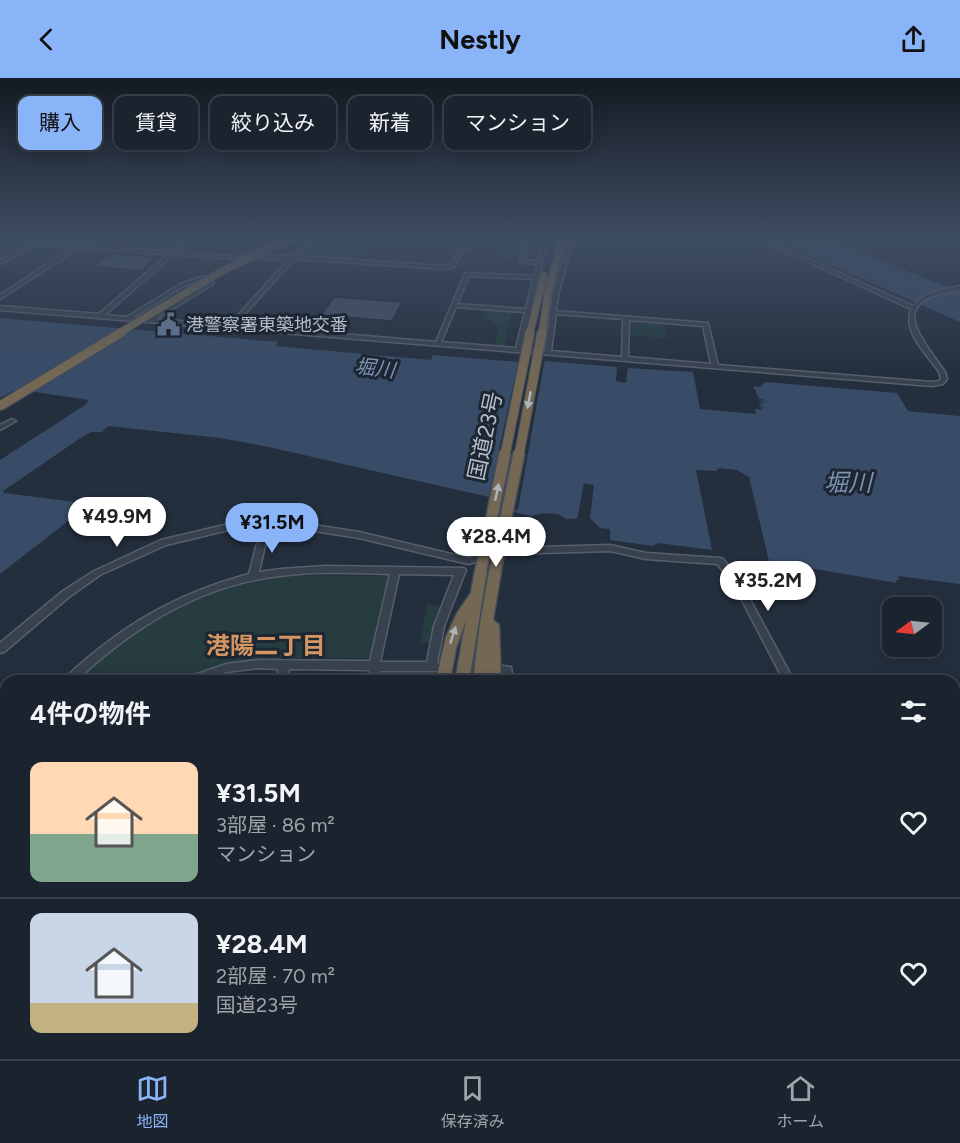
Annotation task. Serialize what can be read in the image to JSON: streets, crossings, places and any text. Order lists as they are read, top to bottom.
{
  "streets": {
    "highway": ["国道23号"]
  },
  "districts": ["港陽二丁目"],
  "water": ["堀川"],
  "places": {
    "public building": ["港警察署東築地交番"]
  },
  "north": "left",
  "page": {
    "header": "Nestly",
    "chip": [
      "購入",
      "賃貸",
      "絞り込み",
      "新着",
      "マンション"
    ],
    "price": [
      "¥49.9M",
      "¥31.5M",
      "¥28.4M",
      "¥35.2M"
    ],
    "heading": "4件の物件",
    "list": [
      {
        "name": "¥31.5M",
        "note": "3部屋 · 86 m² · マンション"
      },
      {
        "name": "¥28.4M",
        "note": "2部屋 · 70 m² · 国道23号"
      }
    ],
    "tabs": ["地図", "保存済み", "ホーム"]
  }
}
